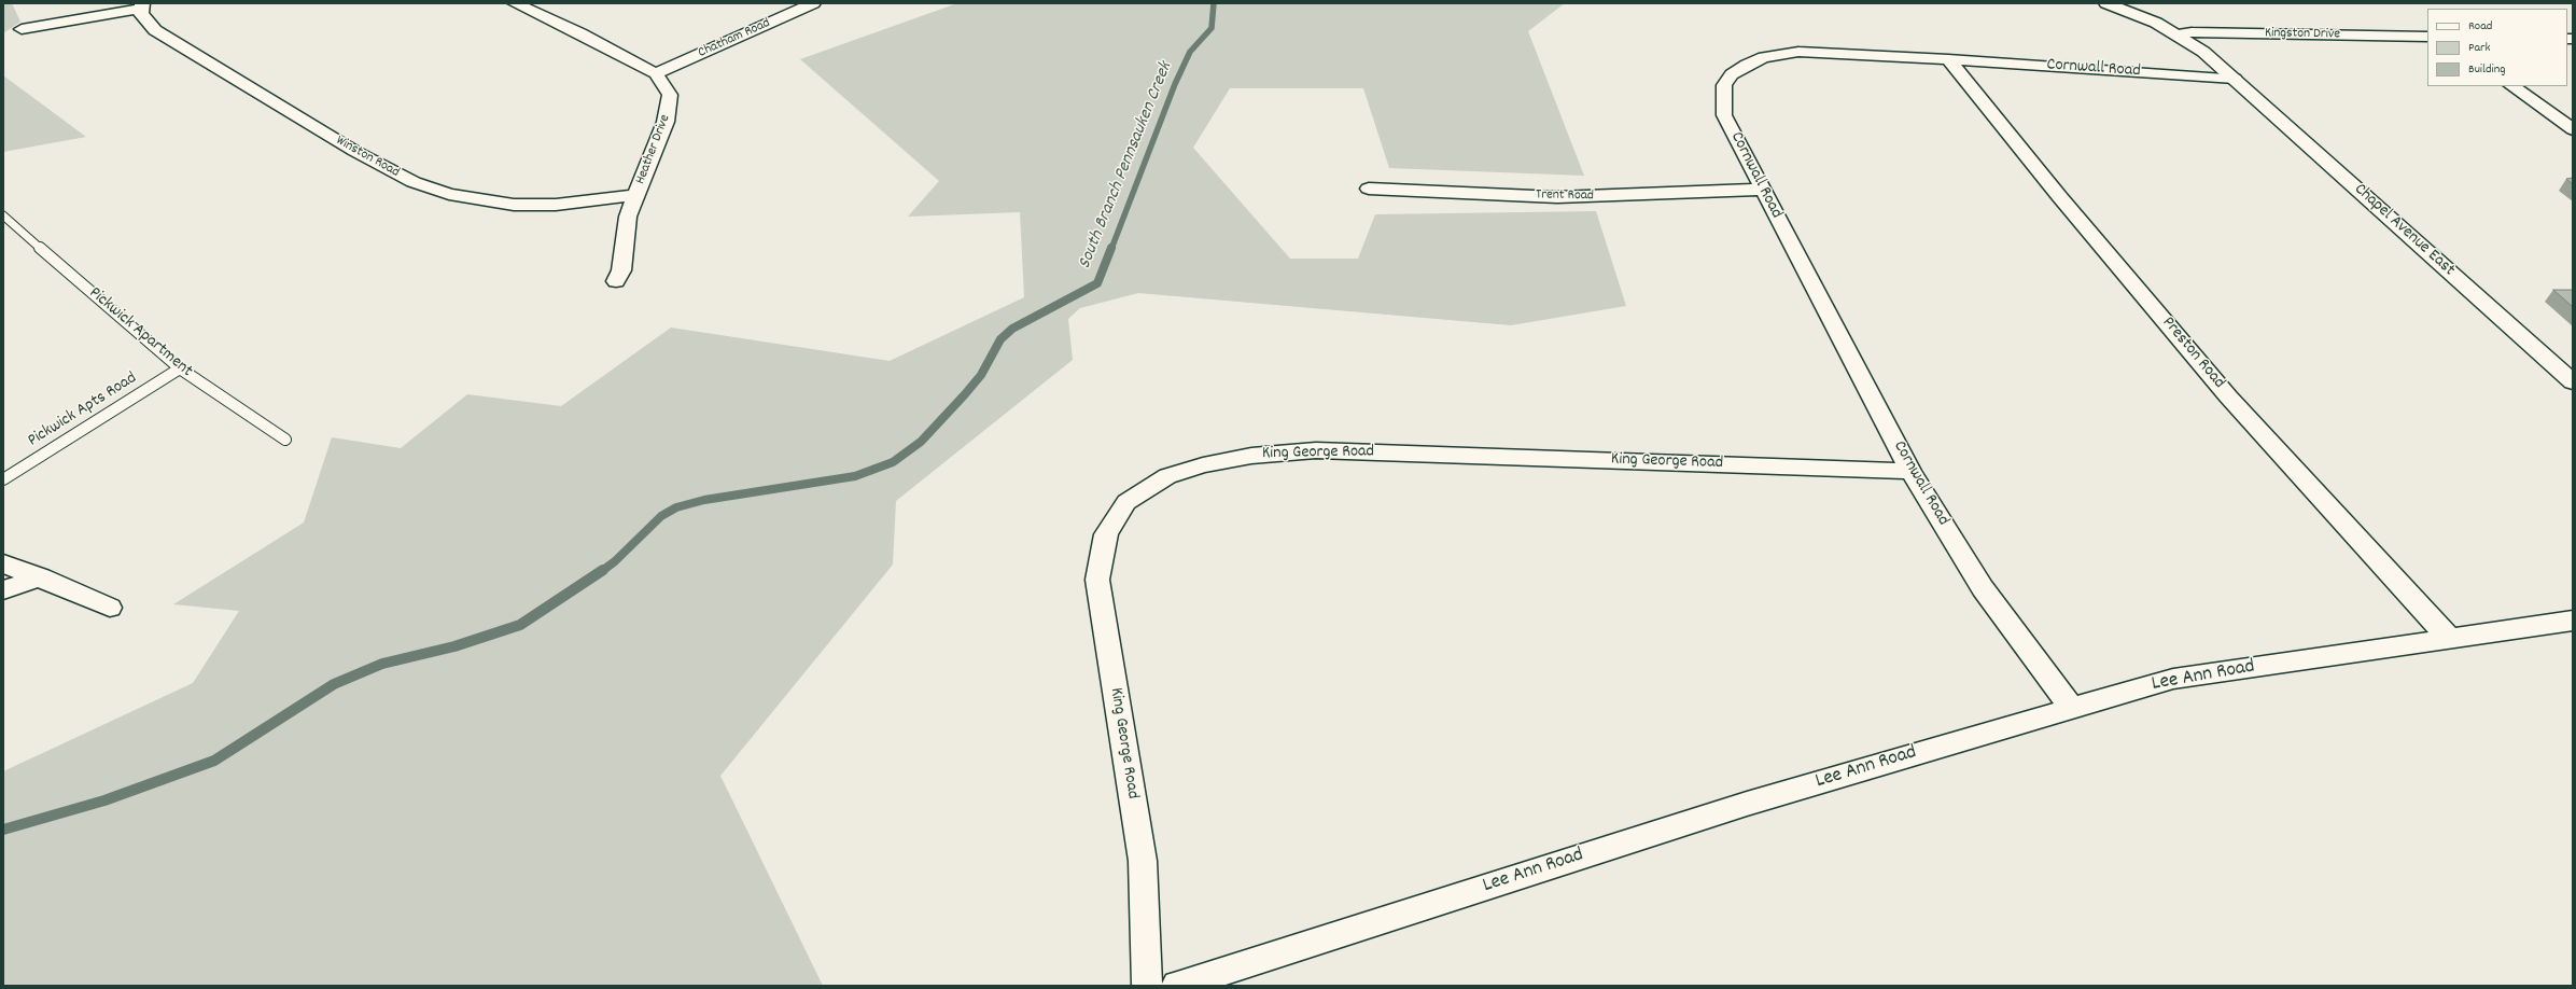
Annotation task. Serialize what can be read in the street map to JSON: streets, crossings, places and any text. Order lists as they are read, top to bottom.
{
  "streets": {
    "street": [
      "Kingston Drive",
      "Chatham Road",
      "Cornwall Road",
      "Heather Drive",
      "Winston Road",
      "Trent Road",
      "Chapel Avenue East",
      "Preston Road",
      "King George Road",
      "Lee Ann Road"
    ],
    "lane": ["Pickwick Apartment", "Pickwick Apts Road"]
  },
  "crossings": [
    ["Kingston Drive", "Chapel Avenue East"],
    ["Chatham Road", "Heather Drive"],
    ["Cornwall Road", "Trent Road"],
    ["Cornwall Road", "Chapel Avenue East"],
    ["Cornwall Road", "Preston Road"],
    ["Cornwall Road", "King George Road"],
    ["Cornwall Road", "Lee Ann Road"],
    ["Heather Drive", "Winston Road"],
    ["Pickwick Apartment", "Pickwick Apts Road"],
    ["Preston Road", "Lee Ann Road"]
  ],
  "water": ["South Branch Pennsauken Creek"],
  "legend": ["Road", "Park", "Building"]
}
